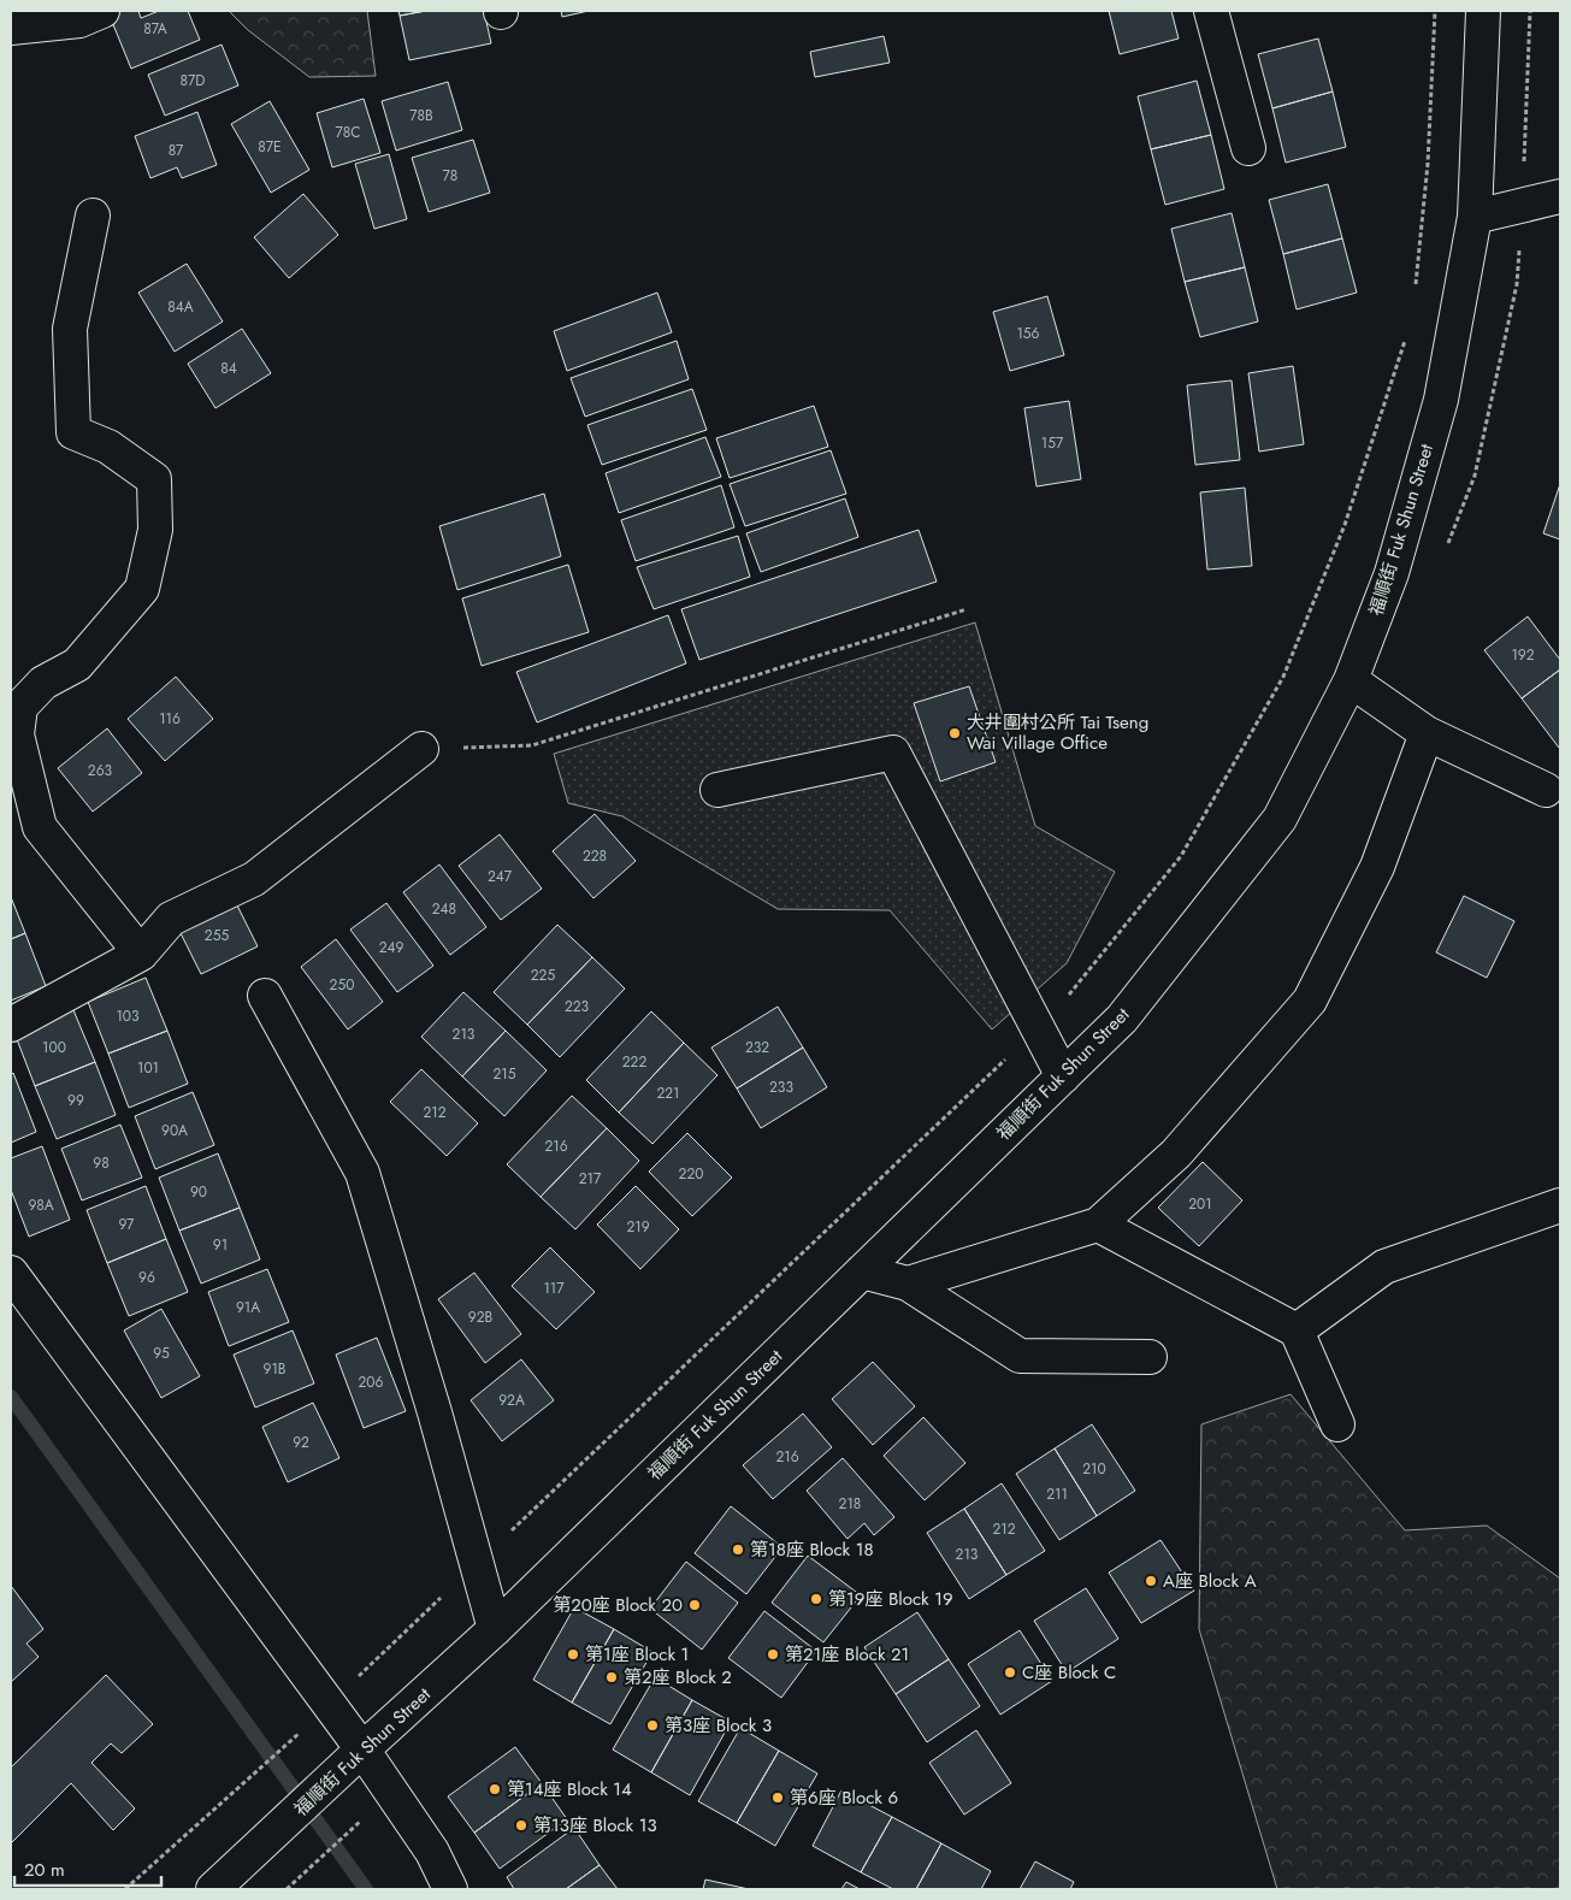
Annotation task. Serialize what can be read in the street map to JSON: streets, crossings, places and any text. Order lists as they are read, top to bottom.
{
  "streets": {
    "street": ["福順街 Fuk Shun Street"]
  },
  "places": [
    "大井圍村公所 Tai Tseng Wai Village Office",
    "第18座 Block 18",
    "A座 Block A",
    "第19座 Block 19",
    "第20座 Block 20",
    "第1座 Block 1",
    "第21座 Block 21",
    "C座 Block C",
    "第2座 Block 2",
    "第3座 Block 3",
    "第14座 Block 14",
    "第6座 Block 6",
    "第13座 Block 13"
  ],
  "house_numbers": [
    "87A",
    "87D",
    "78B",
    "78C",
    "87E",
    "87",
    "78",
    "84A",
    "156",
    "84",
    "157",
    "192",
    "116",
    "263",
    "228",
    "247",
    "248",
    "255",
    "249",
    "225",
    "250",
    "223",
    "103",
    "213",
    "100",
    "232",
    "222",
    "101",
    "215",
    "233",
    "221",
    "99",
    "212",
    "90A",
    "216",
    "98",
    "220",
    "217",
    "90",
    "201",
    "98A",
    "97",
    "219",
    "91",
    "96",
    "117",
    "91A",
    "92B",
    "95",
    "91B",
    "206",
    "92A",
    "92",
    "216",
    "210",
    "211",
    "218",
    "212",
    "213"
  ],
  "scale_bar": "20 m"
}
